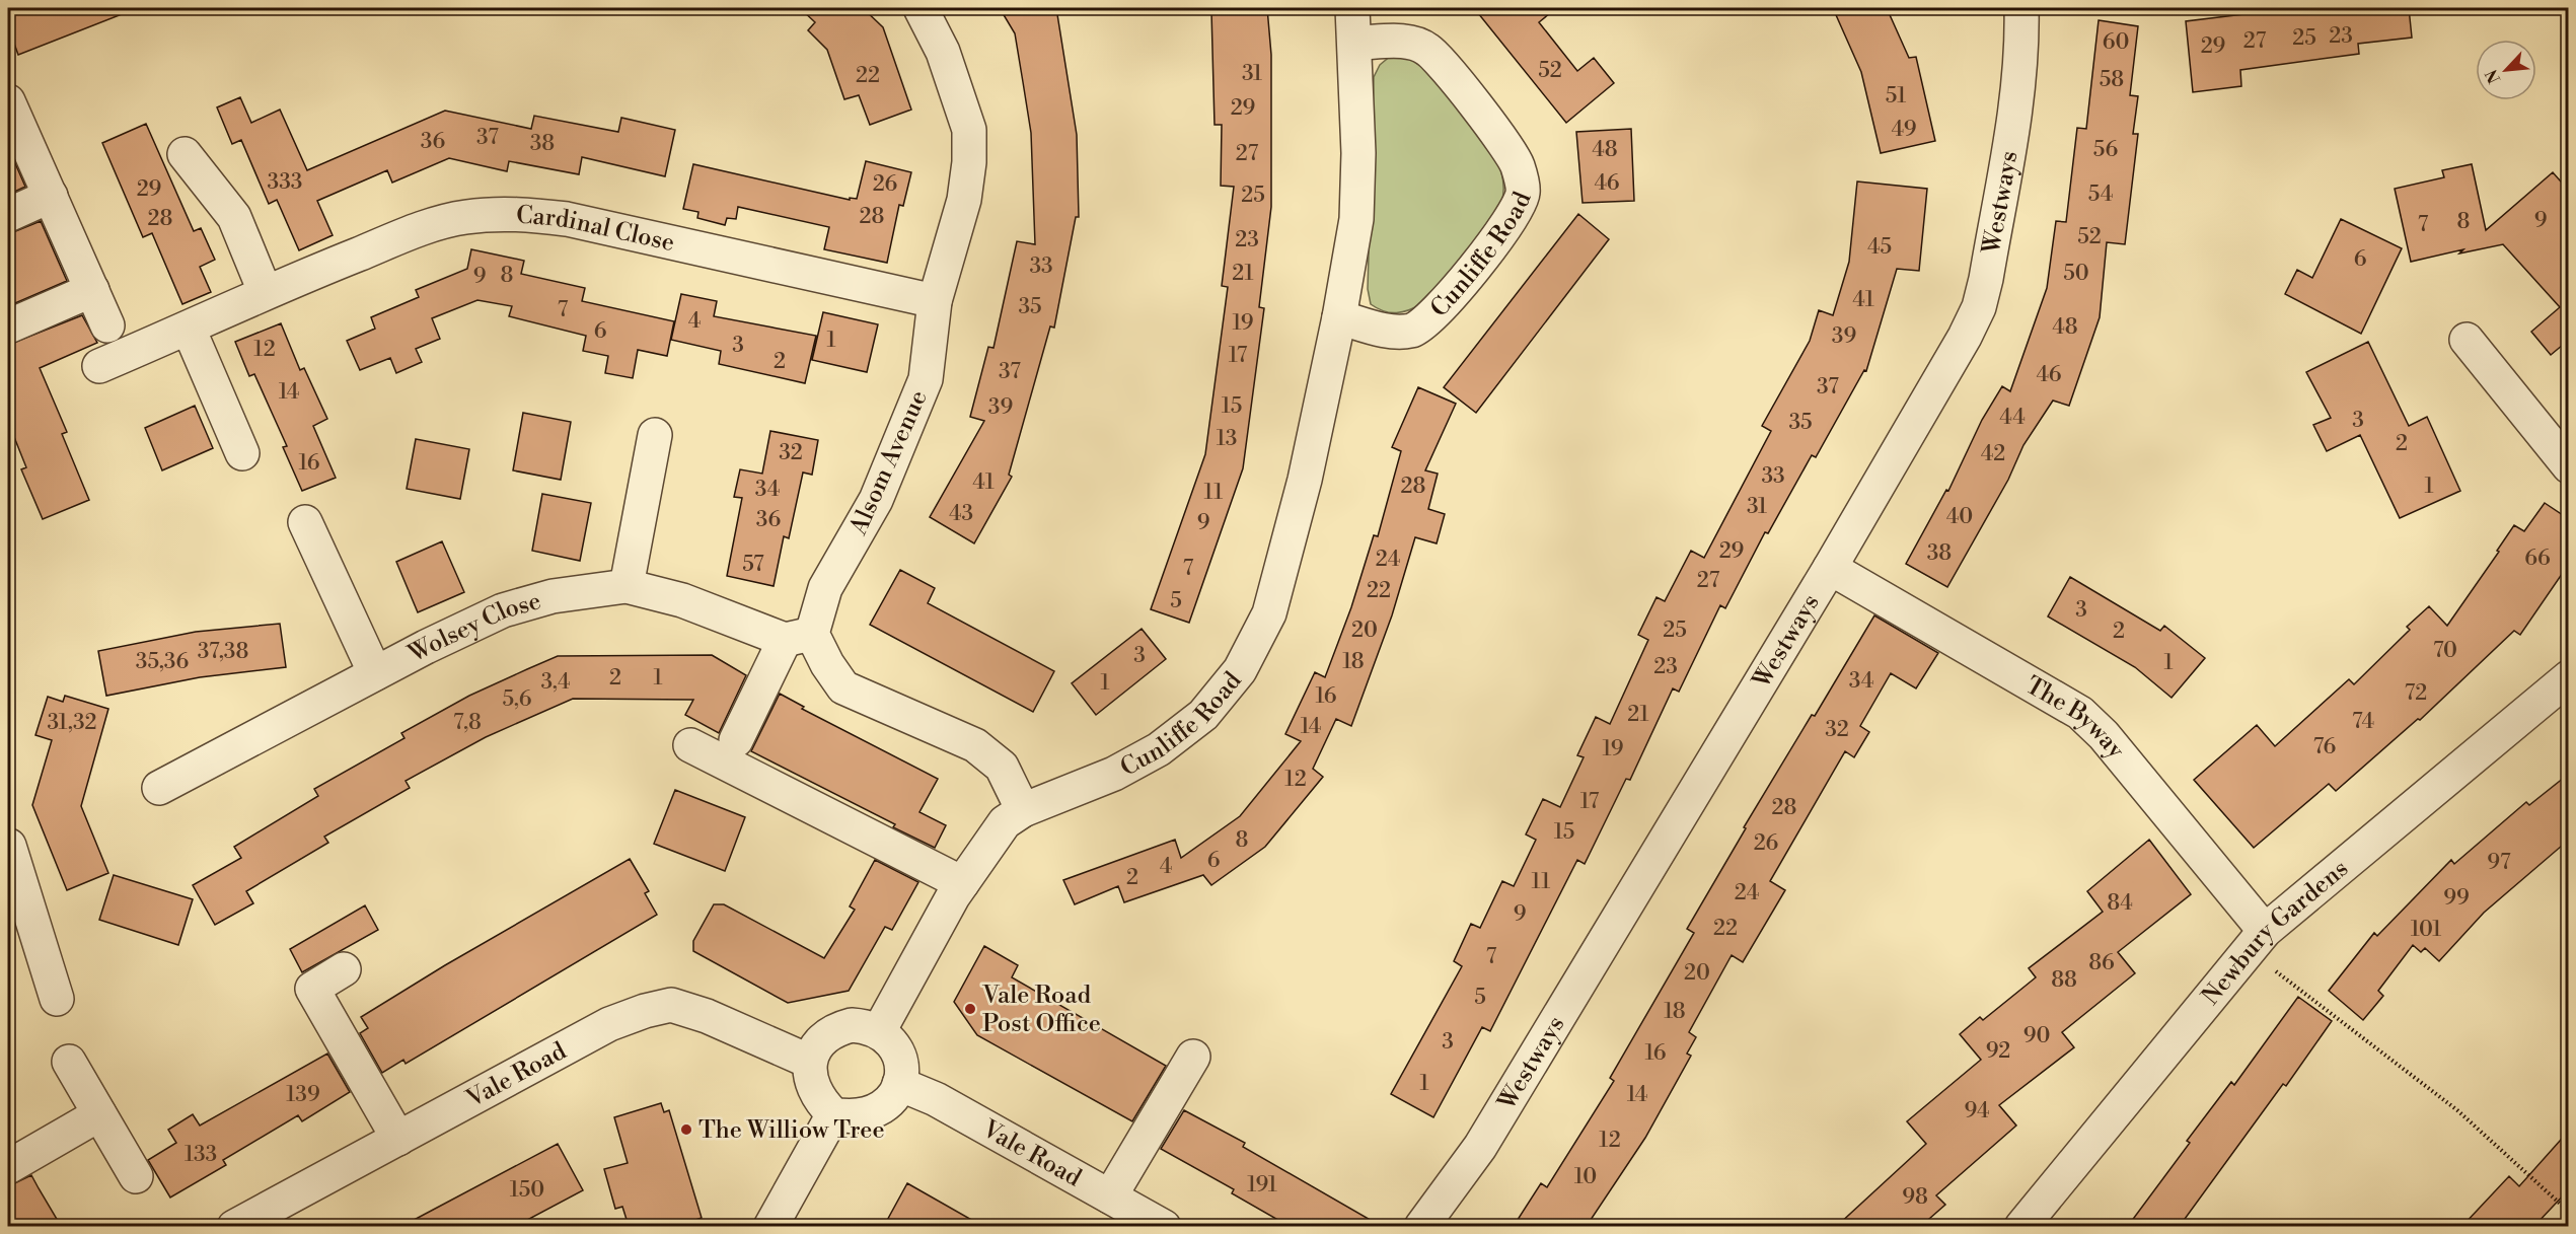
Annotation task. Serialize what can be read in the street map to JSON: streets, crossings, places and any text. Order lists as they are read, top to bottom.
{
  "streets": {
    "street": [
      "Westways",
      "Cardinal Close",
      "Cunliffe Road",
      "Alsom Avenue",
      "Wolsey Close",
      "The Byway",
      "Newbury Gardens",
      "Vale Road"
    ]
  },
  "crossings": [
    ["Westways", "The Byway"],
    ["Cardinal Close", "Alsom Avenue"],
    ["Cunliffe Road", "Vale Road"],
    ["Alsom Avenue", "Wolsey Close"],
    ["The Byway", "Newbury Gardens"]
  ],
  "places": ["Vale Road Post Office", "The Williow Tree"],
  "house_numbers": [
    "23",
    "25",
    "27",
    "60",
    "29",
    "52",
    "31",
    "22",
    "58",
    "51",
    "29",
    "49",
    "37",
    "36",
    "38",
    "48",
    "56",
    "27",
    "333",
    "46",
    "26",
    "29",
    "54",
    "25",
    "28",
    "28",
    "9",
    "8",
    "7",
    "52",
    "23",
    "45",
    "6",
    "33",
    "21",
    "50",
    "8",
    "9",
    "41",
    "35",
    "7",
    "4",
    "19",
    "48",
    "6",
    "39",
    "1",
    "3",
    "12",
    "17",
    "2",
    "37",
    "46",
    "37",
    "14",
    "15",
    "39",
    "44",
    "3",
    "35",
    "13",
    "2",
    "32",
    "42",
    "16",
    "33",
    "41",
    "28",
    "1",
    "34",
    "11",
    "31",
    "43",
    "40",
    "36",
    "9",
    "29",
    "38",
    "66",
    "24",
    "57",
    "7",
    "27",
    "22",
    "5",
    "3",
    "20",
    "25",
    "2",
    "70",
    "37,38",
    "3",
    "35,36",
    "18",
    "1",
    "23",
    "2",
    "1",
    "34",
    "3,4",
    "1",
    "72",
    "16",
    "5,6",
    "21",
    "74",
    "31,32",
    "7,8",
    "14",
    "32",
    "76",
    "19",
    "12",
    "17",
    "28",
    "15",
    "8",
    "26",
    "6",
    "97",
    "4",
    "2",
    "11",
    "24",
    "99",
    "84",
    "9",
    "22",
    "101",
    "7",
    "86",
    "20",
    "88",
    "5",
    "18",
    "90",
    "3",
    "92",
    "16",
    "1",
    "139",
    "14",
    "94",
    "12",
    "133",
    "10",
    "191",
    "150",
    "98"
  ],
  "north": "bottom left"
}
